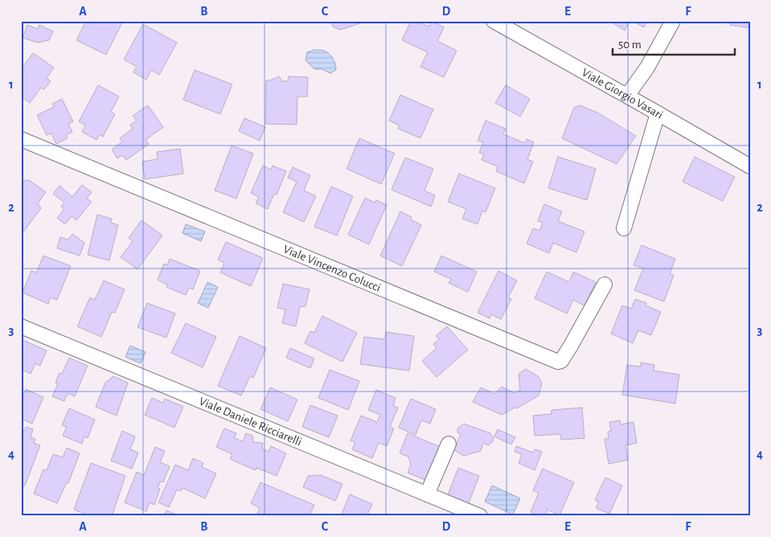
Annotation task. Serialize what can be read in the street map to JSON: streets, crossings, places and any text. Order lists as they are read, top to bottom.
{
  "streets": {
    "street": ["Viale Giorgio Vasari", "Viale Vincenzo Colucci", "Viale Daniele Ricciarelli"]
  },
  "scale_bar": "50 m",
  "grid": {
    "columns": [
      "A",
      "B",
      "C",
      "D",
      "E",
      "F"
    ],
    "rows": [
      "1",
      "2",
      "3",
      "4"
    ]
  }
}
